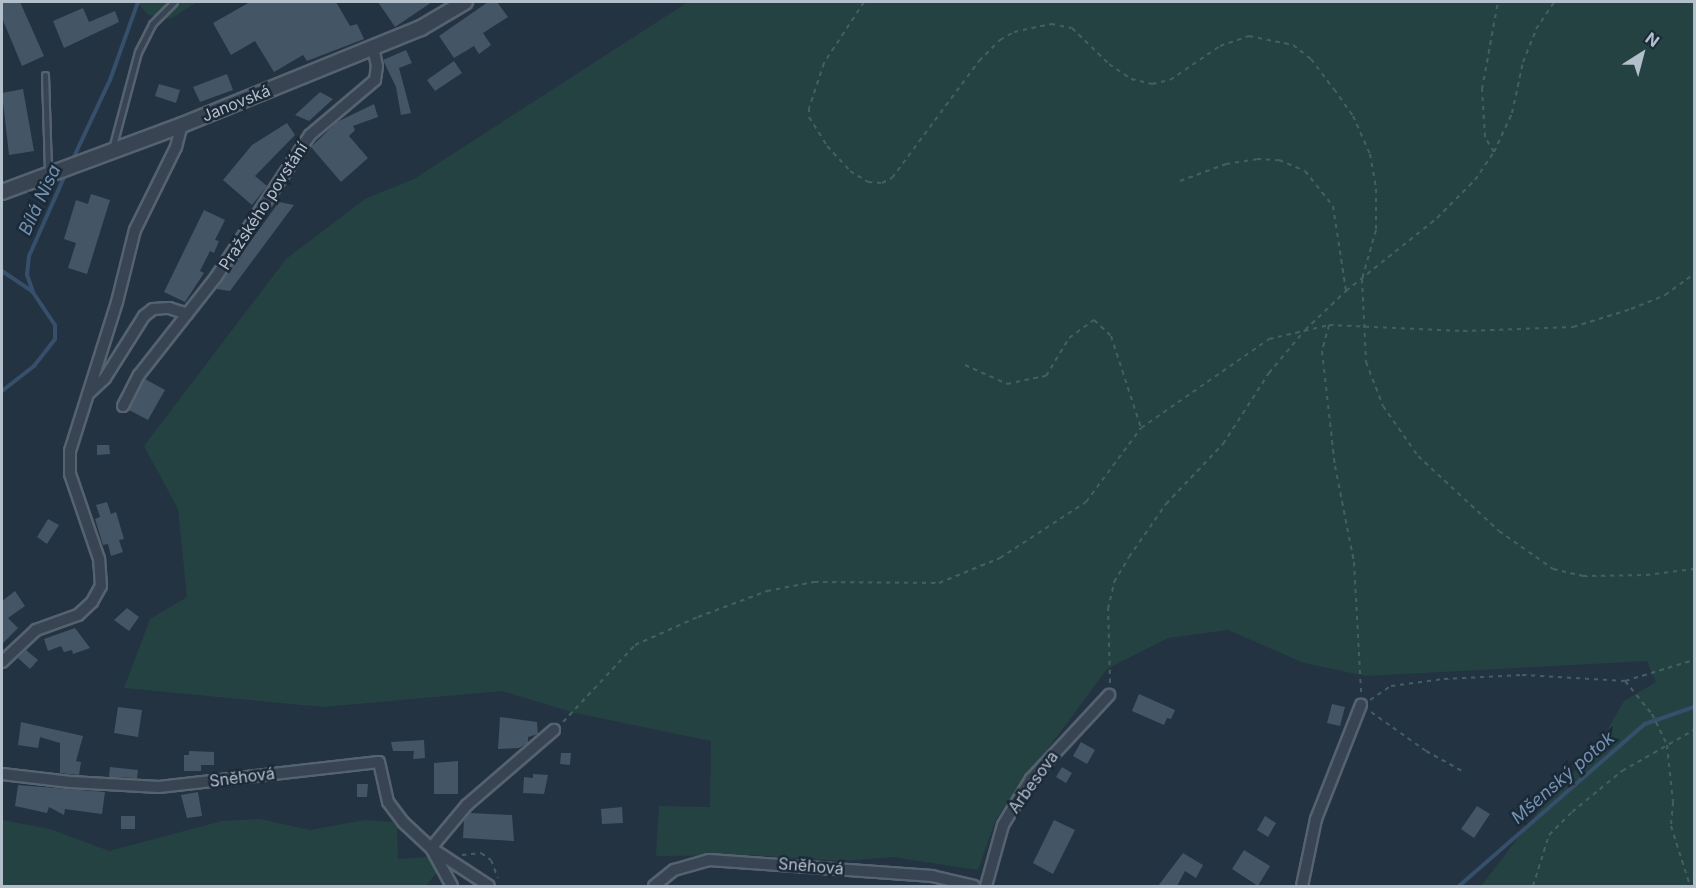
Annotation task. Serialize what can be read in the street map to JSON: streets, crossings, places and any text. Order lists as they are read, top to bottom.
{
  "streets": {
    "street": [
      "Janovská",
      "Pražského povstání",
      "Sněhová",
      "Arbesova"
    ]
  },
  "crossings": [
    ["Janovská", "Pražského povstání"]
  ],
  "water": ["Bílá Nisa", "Mšenský potok"],
  "north": "top right"
}
